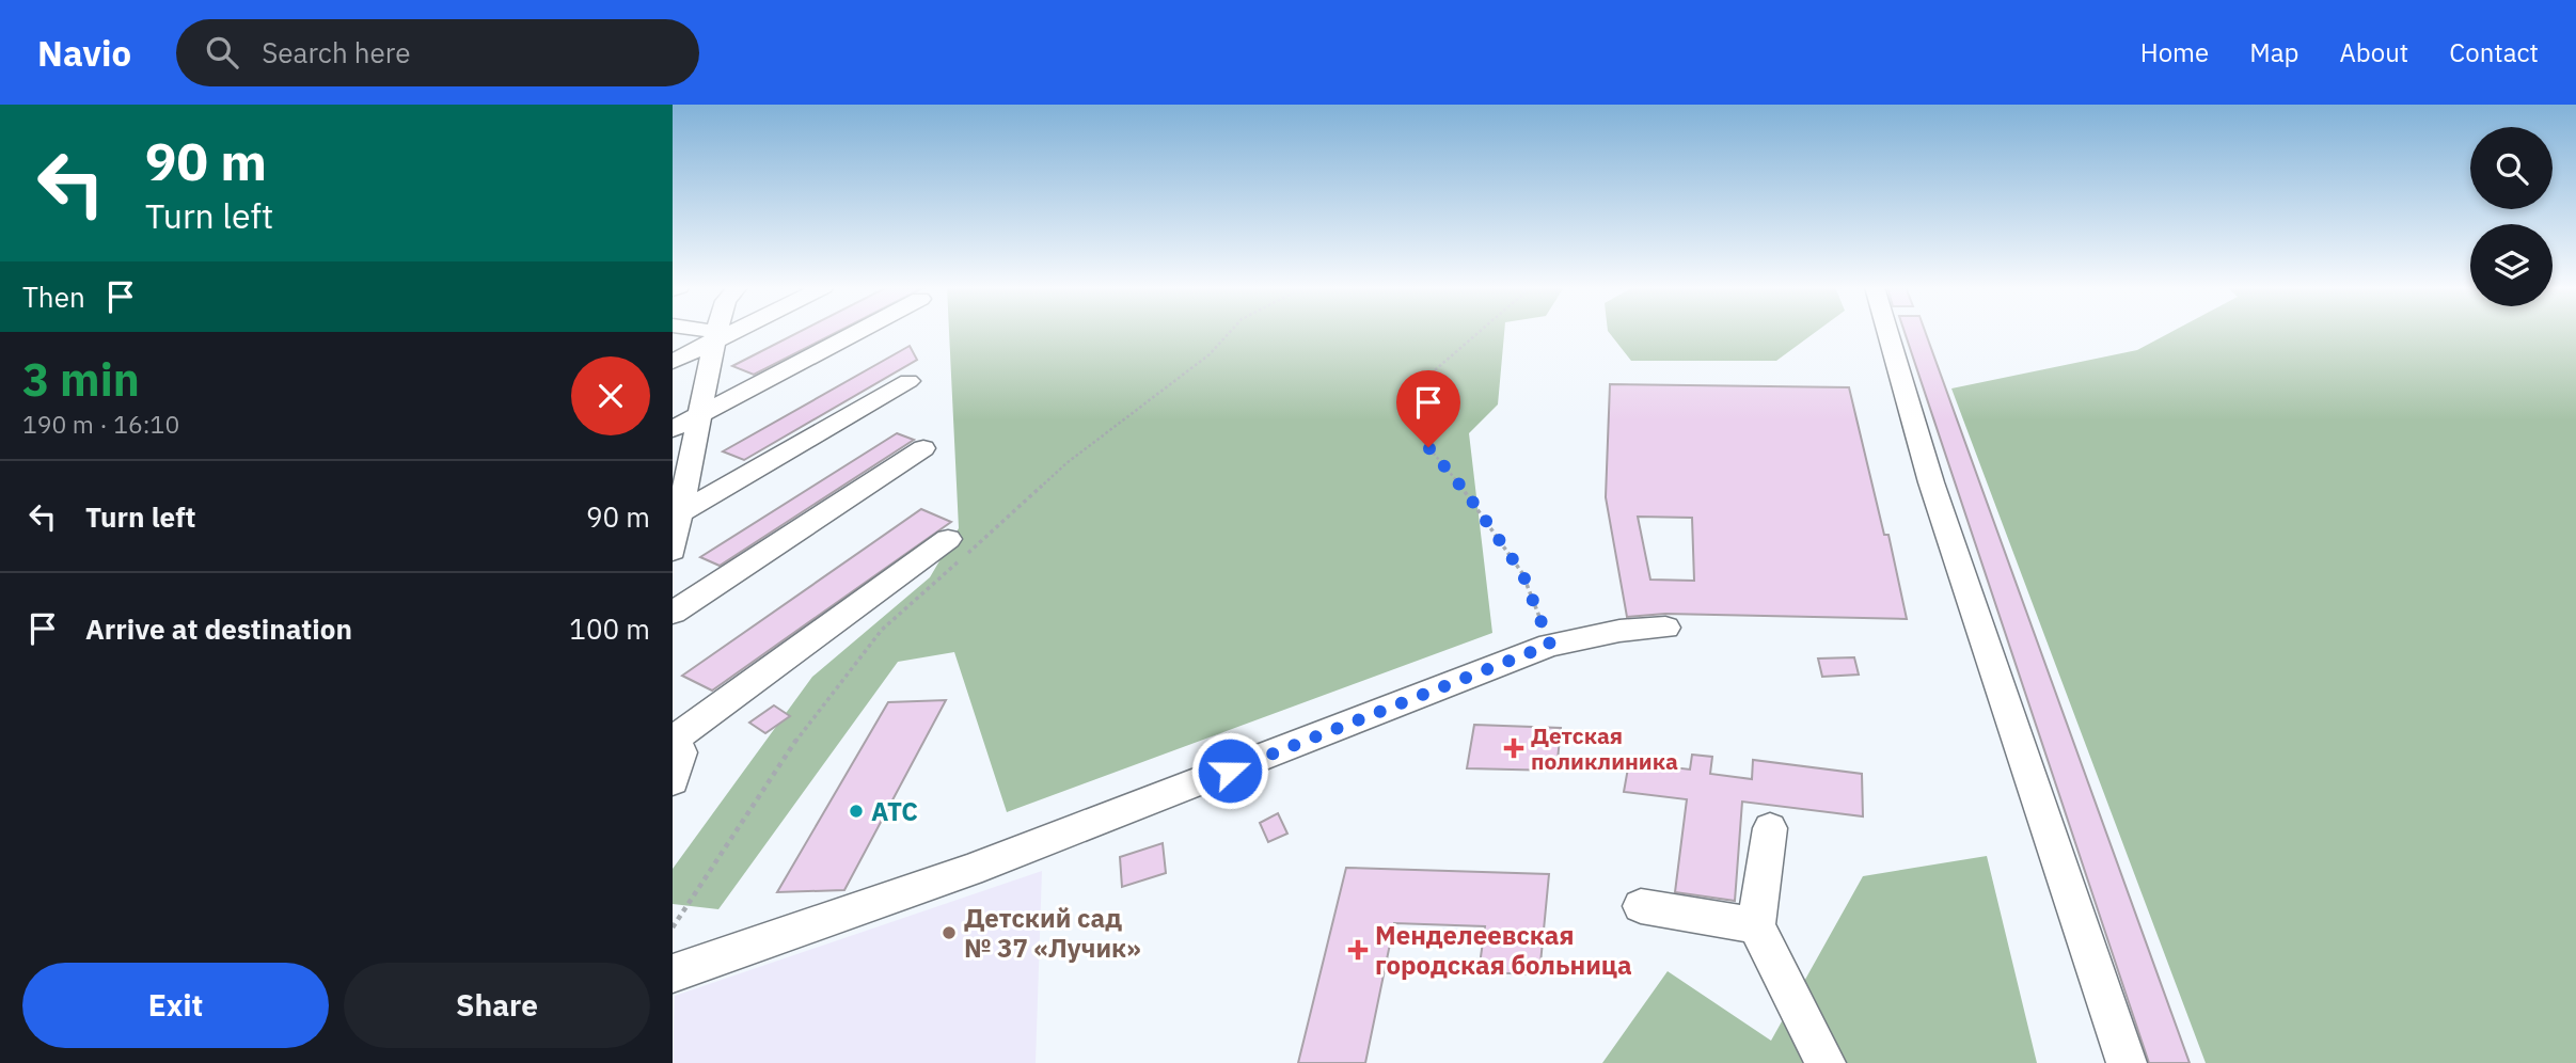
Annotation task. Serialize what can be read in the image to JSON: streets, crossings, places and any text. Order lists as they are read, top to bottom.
{
  "places": {
    "health": ["Детская поликлиника", "Менделеевская городская больница"],
    "other": ["АТС", "Детский сад № 37 «Лучик»"]
  },
  "page": {
    "header": "Navio",
    "search": "Search here",
    "nav": [
      "Home",
      "Map",
      "About",
      "Contact"
    ],
    "turn": ["90 m", "Turn left"],
    "then": "Then",
    "heading": ["3 min", "190 m · 16:10"],
    "list": [
      {
        "name": "Turn left",
        "value": "90 m"
      },
      {
        "name": "Arrive at destination",
        "value": "100 m"
      }
    ],
    "buttons": ["Exit", "Share"]
  }
}
